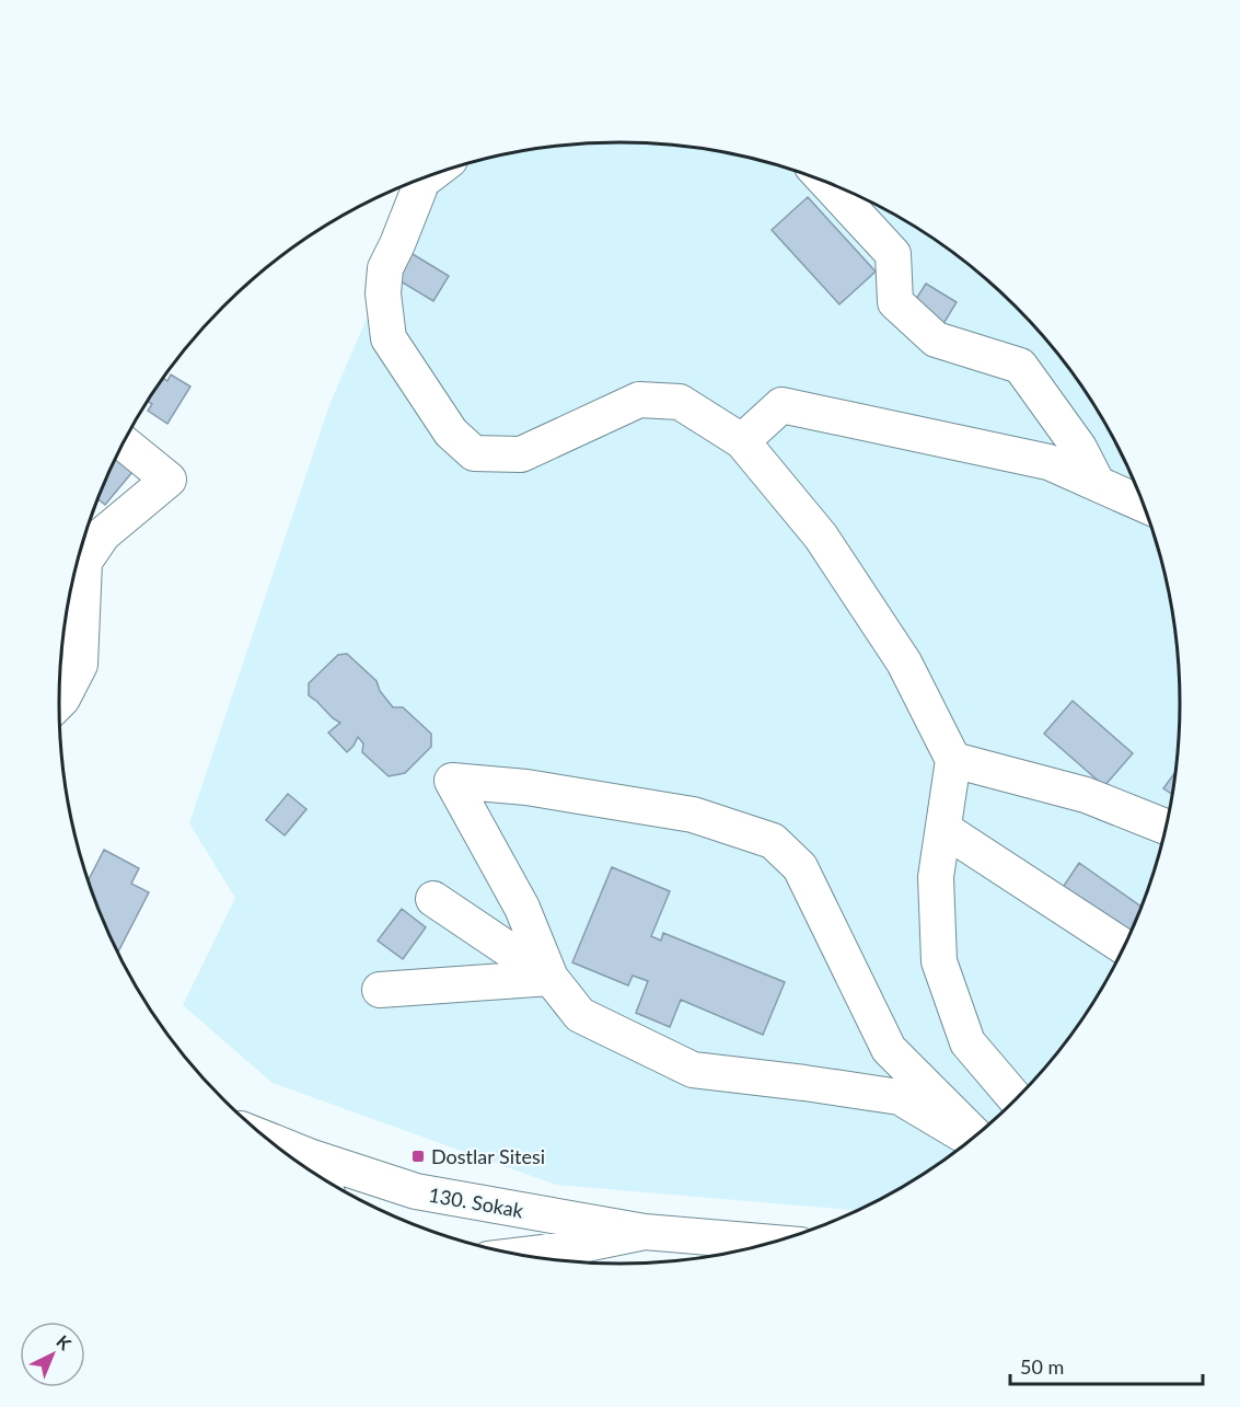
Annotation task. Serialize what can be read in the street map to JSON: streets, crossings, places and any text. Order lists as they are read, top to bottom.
{
  "streets": {
    "street": ["130. Sokak"]
  },
  "places": {
    "transit": ["Dostlar Sitesi"]
  },
  "scale_bar": "50 m",
  "north": "top right"
}
